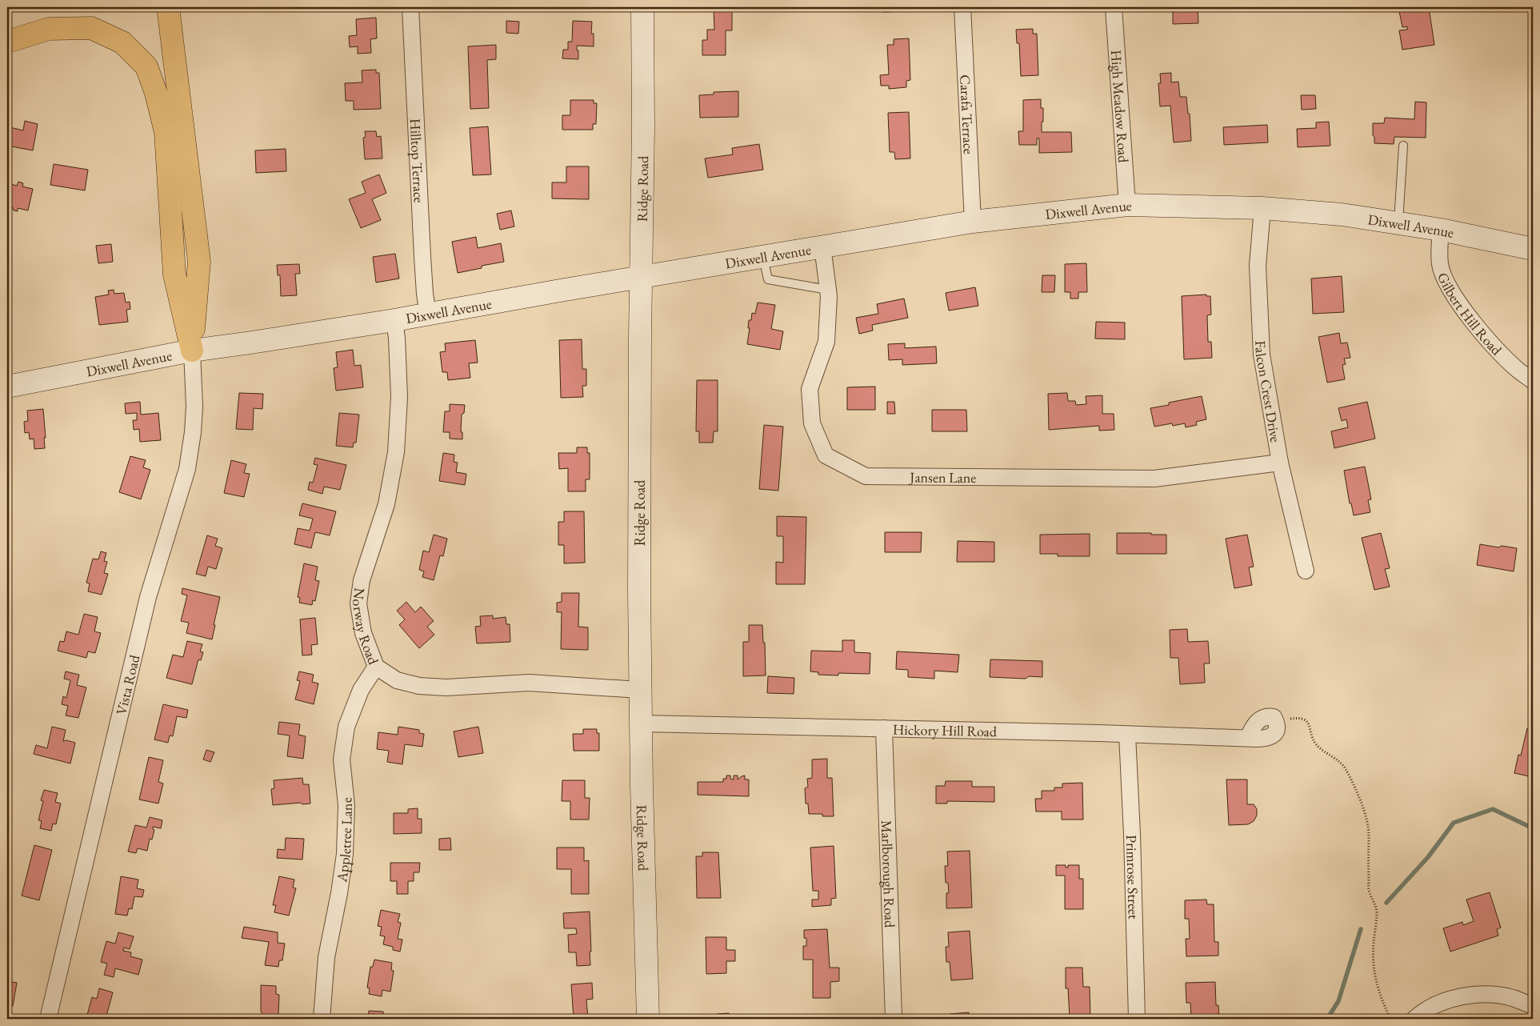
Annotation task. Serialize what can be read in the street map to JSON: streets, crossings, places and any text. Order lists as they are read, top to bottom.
{
  "streets": {
    "main road": ["Ridge Road", "Dixwell Avenue"],
    "street": [
      "High Meadow Road",
      "Carafa Terrace",
      "Hilltop Terrace",
      "Gilbert Hill Road",
      "Falcon Crest Drive",
      "Jansen Lane",
      "Norway Road",
      "Vista Road",
      "Hickory Hill Road",
      "Appletree Lane",
      "Marlborough Road",
      "Primrose Street"
    ]
  },
  "crossings": [
    ["High Meadow Road", "Dixwell Avenue"],
    ["Carafa Terrace", "Dixwell Avenue"],
    ["Hilltop Terrace", "Dixwell Avenue"],
    ["Ridge Road", "Dixwell Avenue"],
    ["Ridge Road", "Norway Road"],
    ["Ridge Road", "Hickory Hill Road"],
    ["Dixwell Avenue", "Gilbert Hill Road"],
    ["Dixwell Avenue", "Falcon Crest Drive"],
    ["Dixwell Avenue", "Jansen Lane"],
    ["Dixwell Avenue", "Norway Road"],
    ["Dixwell Avenue", "Vista Road"],
    ["Falcon Crest Drive", "Jansen Lane"],
    ["Norway Road", "Appletree Lane"],
    ["Hickory Hill Road", "Marlborough Road"],
    ["Hickory Hill Road", "Primrose Street"]
  ]
}
